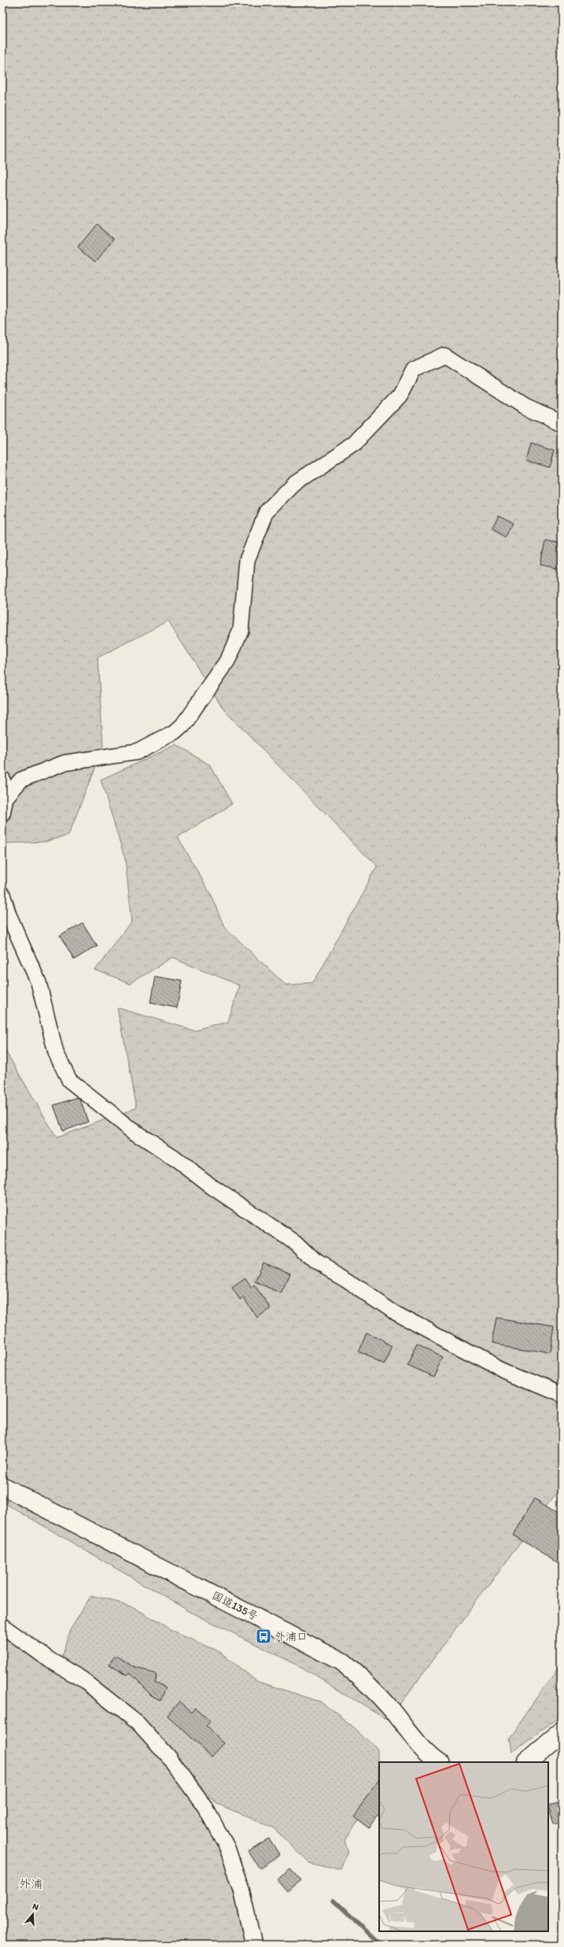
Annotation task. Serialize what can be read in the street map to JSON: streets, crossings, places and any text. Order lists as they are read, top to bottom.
{
  "streets": {
    "highway": ["国道135号"]
  },
  "districts": ["外浦"],
  "places": {
    "bus stop": ["外浦口"]
  },
  "north": "top"
}
